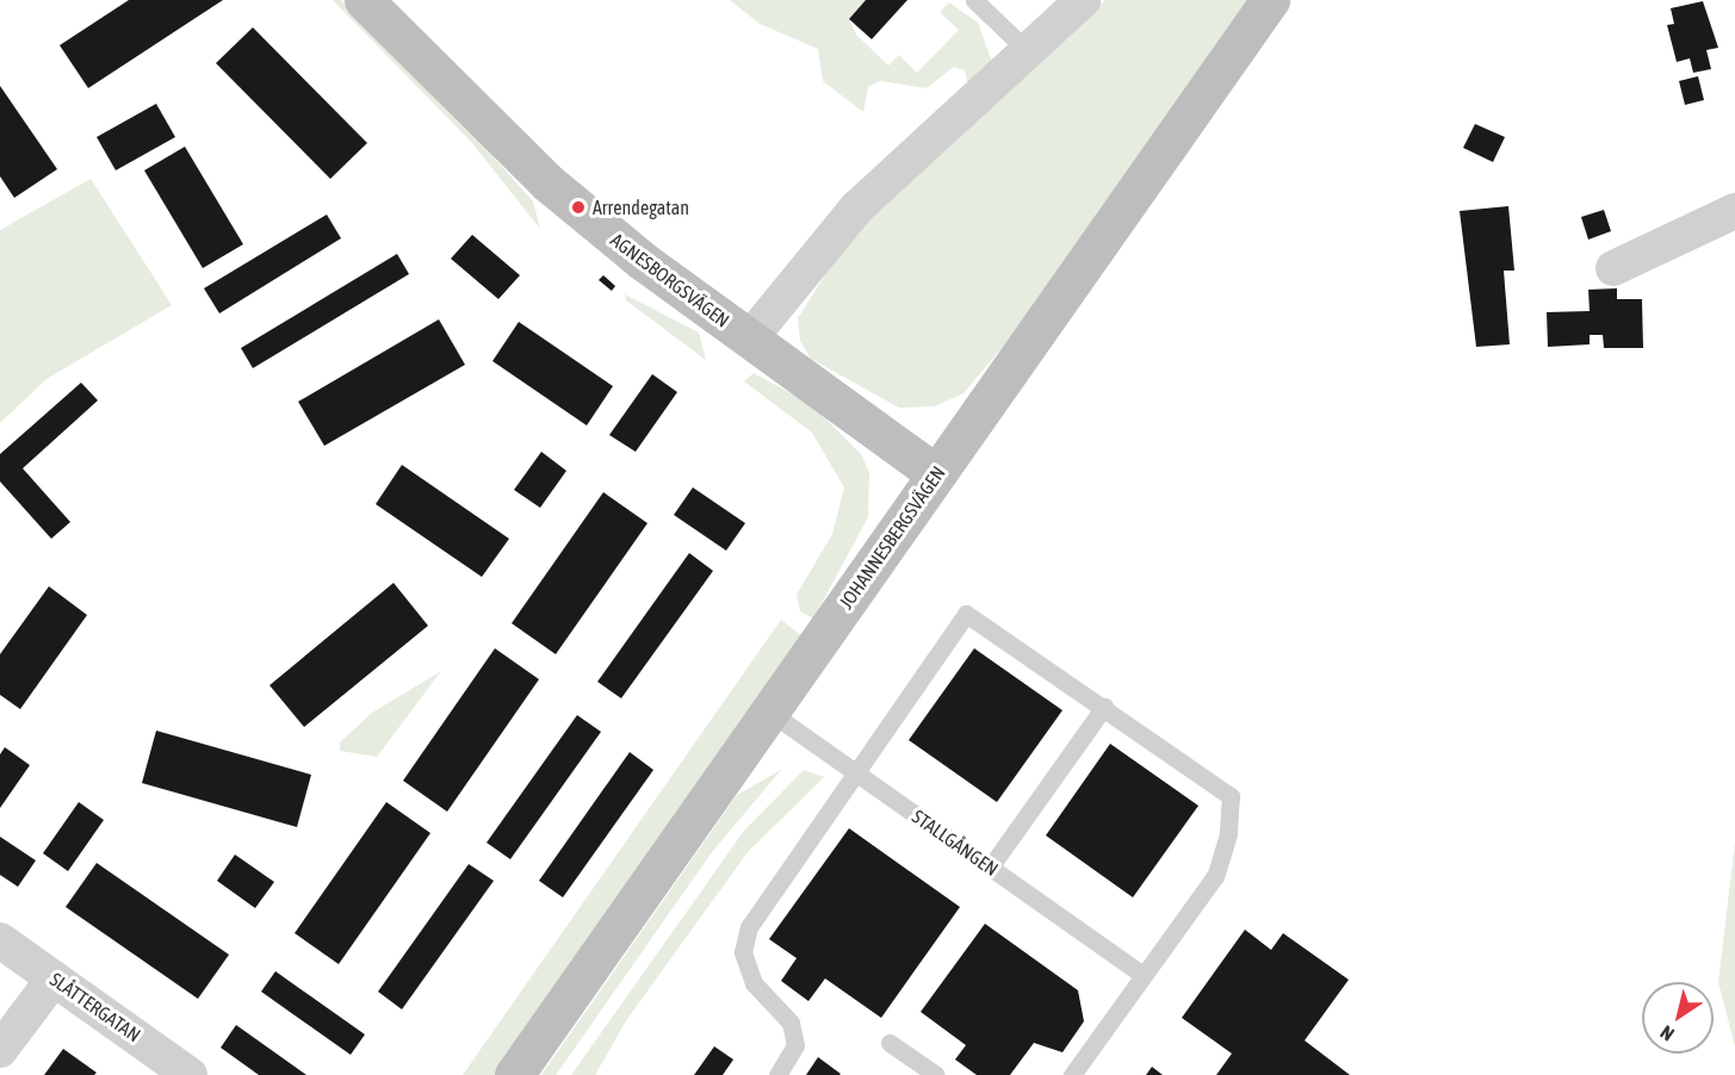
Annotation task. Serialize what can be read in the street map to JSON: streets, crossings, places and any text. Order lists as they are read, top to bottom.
{
  "streets": {
    "street": ["AGNESBORGSVÄGEN", "JOHANNESBERGSVÄGEN", "SLÅTTERGATAN"],
    "lane": ["STALLGÅNGEN"]
  },
  "crossings": [
    ["AGNESBORGSVÄGEN", "JOHANNESBERGSVÄGEN"],
    ["JOHANNESBERGSVÄGEN", "STALLGÅNGEN"]
  ],
  "places": ["Arrendegatan"],
  "north": "bottom left"
}
